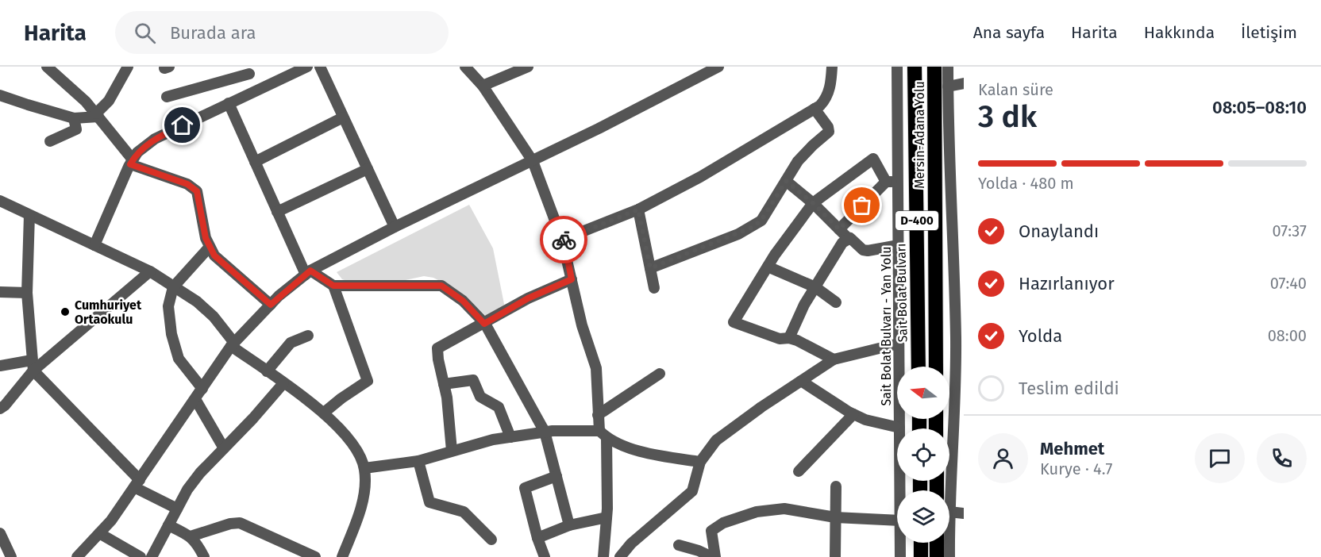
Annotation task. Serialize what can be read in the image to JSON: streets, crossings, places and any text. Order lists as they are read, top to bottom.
{
  "streets": {
    "highway": ["Mersin-Adana Yolu", "D-400", "Sait Bolat Bulvarı"],
    "street": ["Sait Bolat Bulvarı - Yan Yolu"]
  },
  "places": ["Cumhuriyet Ortaokulu"],
  "north": "left",
  "page": {
    "header": "Harita",
    "search": "Burada ara",
    "nav": [
      "Ana sayfa",
      "Harita",
      "Hakkında",
      "İletişim"
    ],
    "heading": ["3 dk", "Kalan süre", "08:05–08:10"],
    "panel": ["Mehmet", "Kurye · 4.7"],
    "bar": "Yolda · 480 m",
    "list": [
      ["Onaylandı", "07:37"],
      ["Hazırlanıyor", "07:40"],
      ["Yolda", "08:00"],
      "Teslim edildi"
    ]
  }
}
